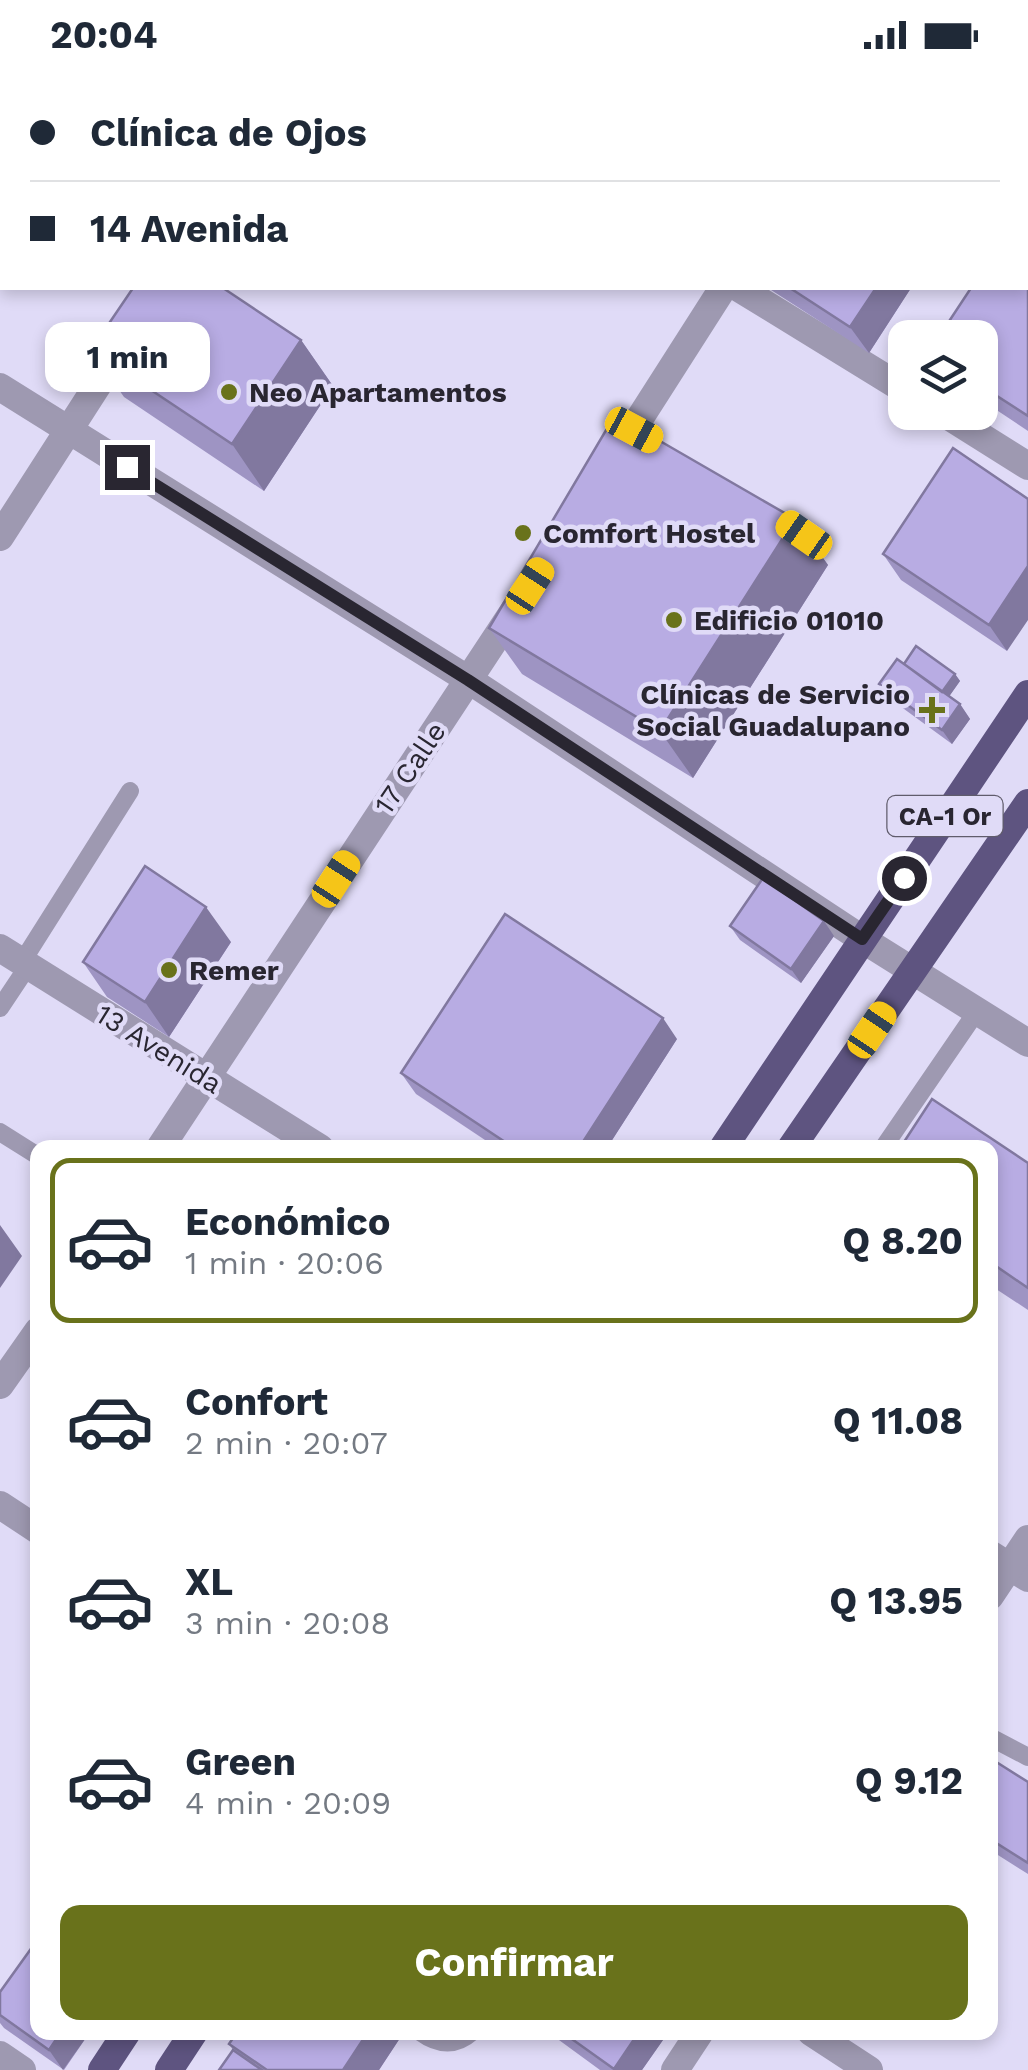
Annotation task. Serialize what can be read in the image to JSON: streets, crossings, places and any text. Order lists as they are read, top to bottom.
{
  "streets": {
    "highway": ["CA-1 Or"],
    "street": ["17 Calle", "13 Avenida"]
  },
  "crossings": [
    ["17 Calle", "13 Avenida"]
  ],
  "places": {
    "other": [
      "Neo Apartamentos",
      "Comfort Hostel",
      "Edificio 01010",
      "Remer"
    ],
    "health": ["Clínicas de Servicio Social Guadalupano"]
  },
  "page": {
    "status": "20:04",
    "banner": ["Clínica de Ojos", "14 Avenida"],
    "bubble": "1 min",
    "list": [
      {
        "name": "Económico",
        "note": "1 min · 20:06",
        "value": "Q 8.20"
      },
      {
        "name": "Confort",
        "note": "2 min · 20:07",
        "value": "Q 11.08"
      },
      {
        "name": "XL",
        "note": "3 min · 20:08",
        "value": "Q 13.95"
      },
      {
        "name": "Green",
        "note": "4 min · 20:09",
        "value": "Q 9.12"
      }
    ],
    "buttons": "Confirmar"
  }
}
